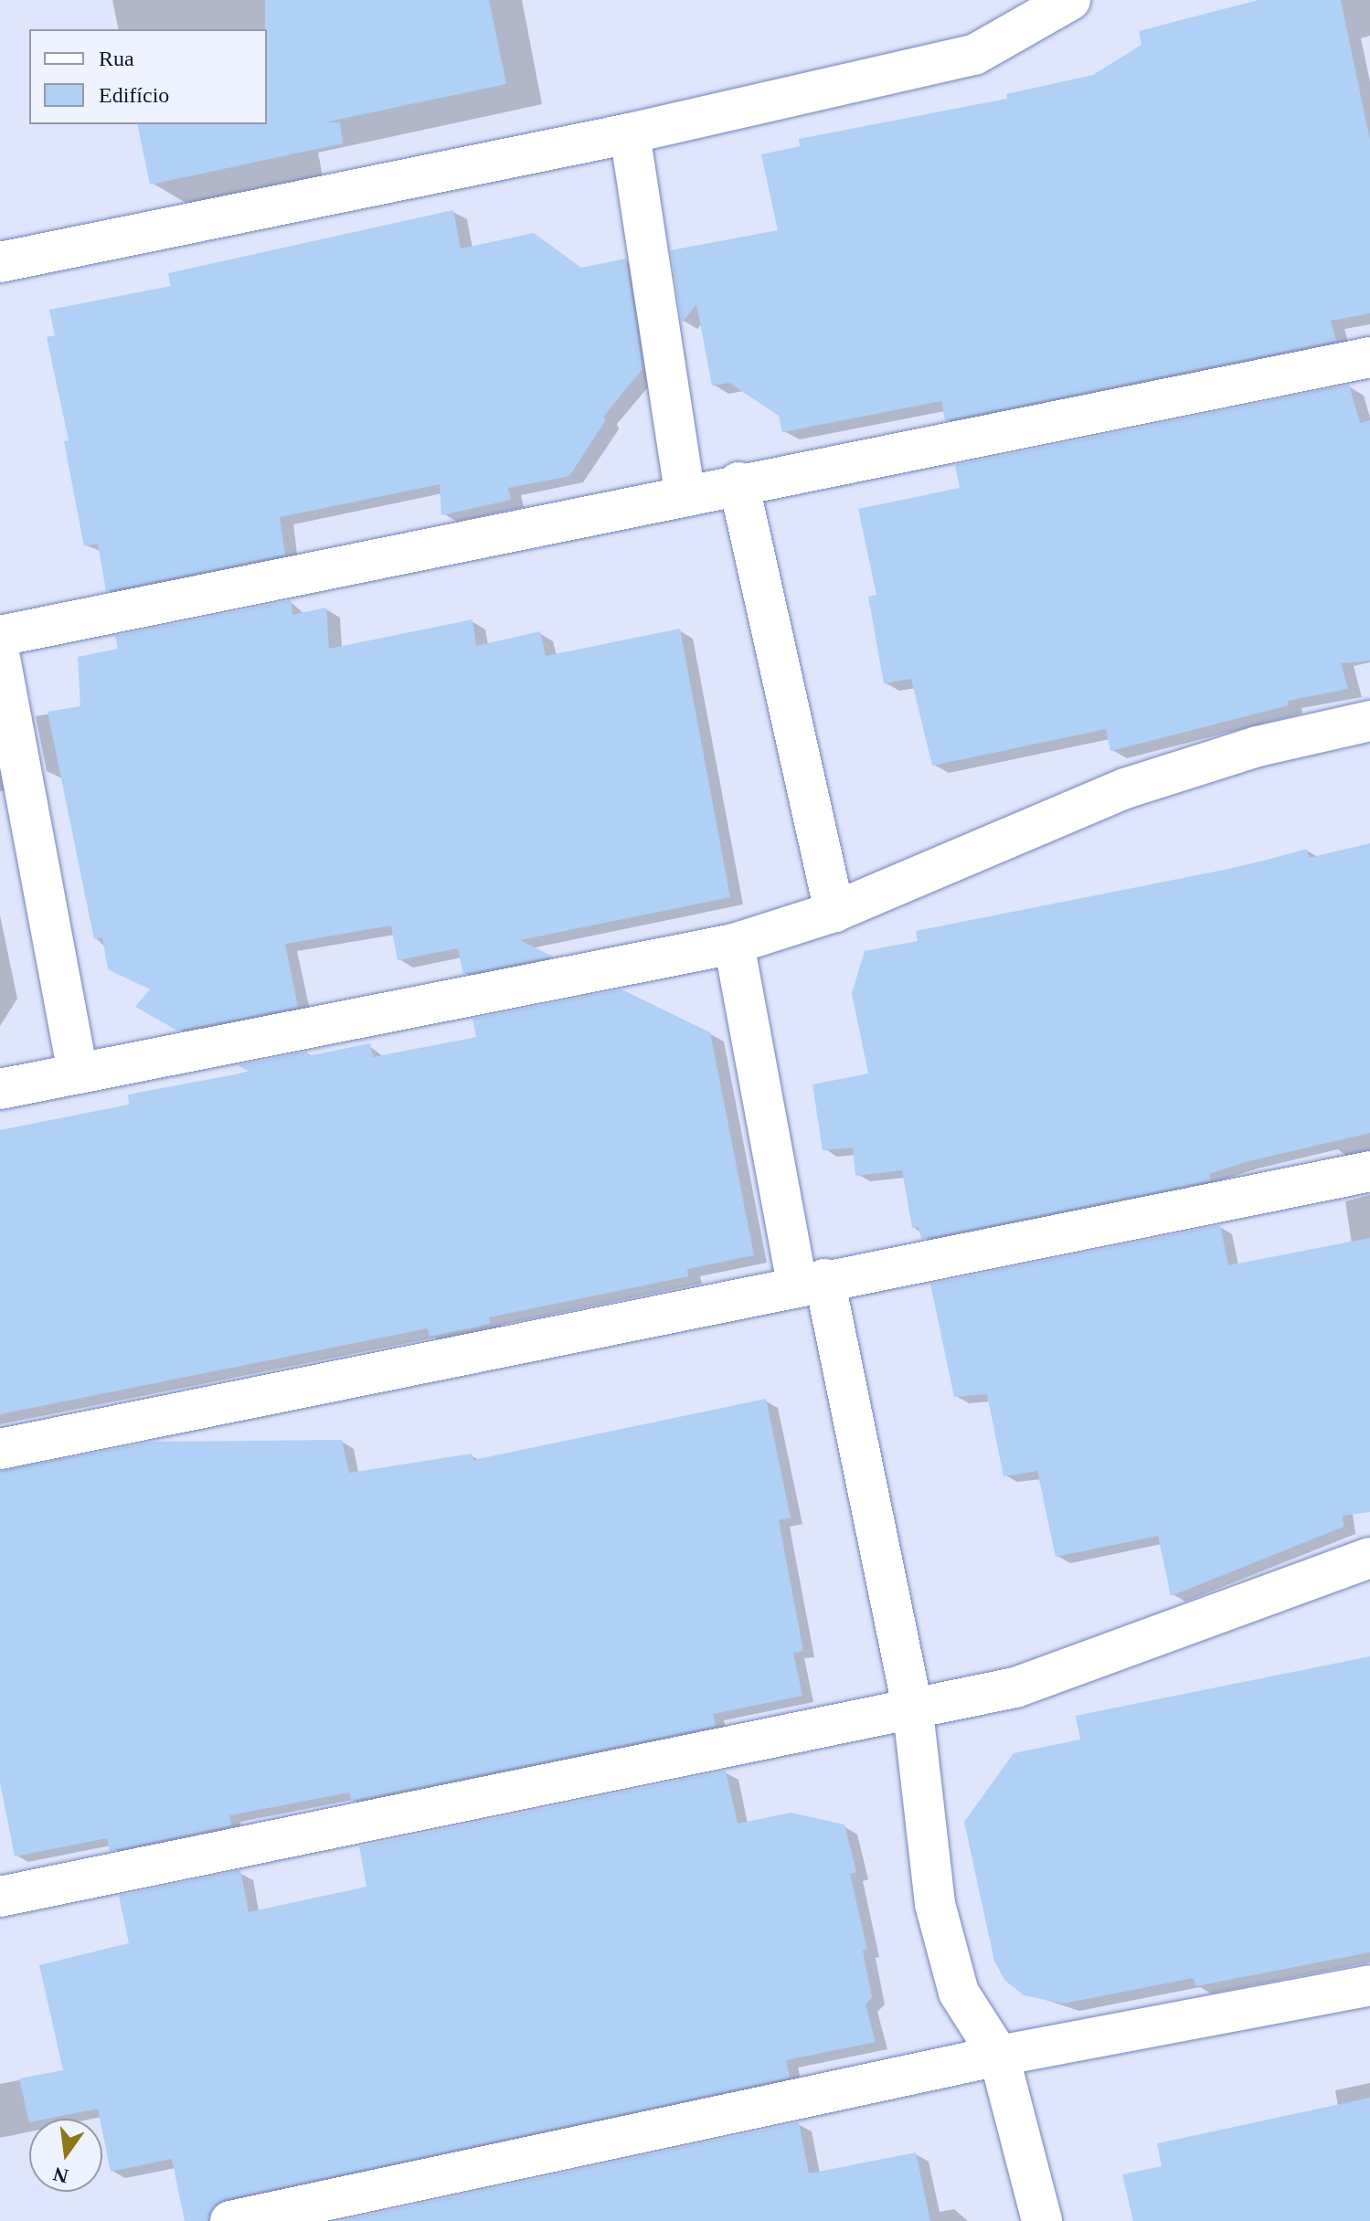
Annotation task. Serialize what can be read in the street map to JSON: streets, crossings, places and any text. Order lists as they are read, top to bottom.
{
  "legend": ["Rua", "Edifício"],
  "north": "bottom"
}
